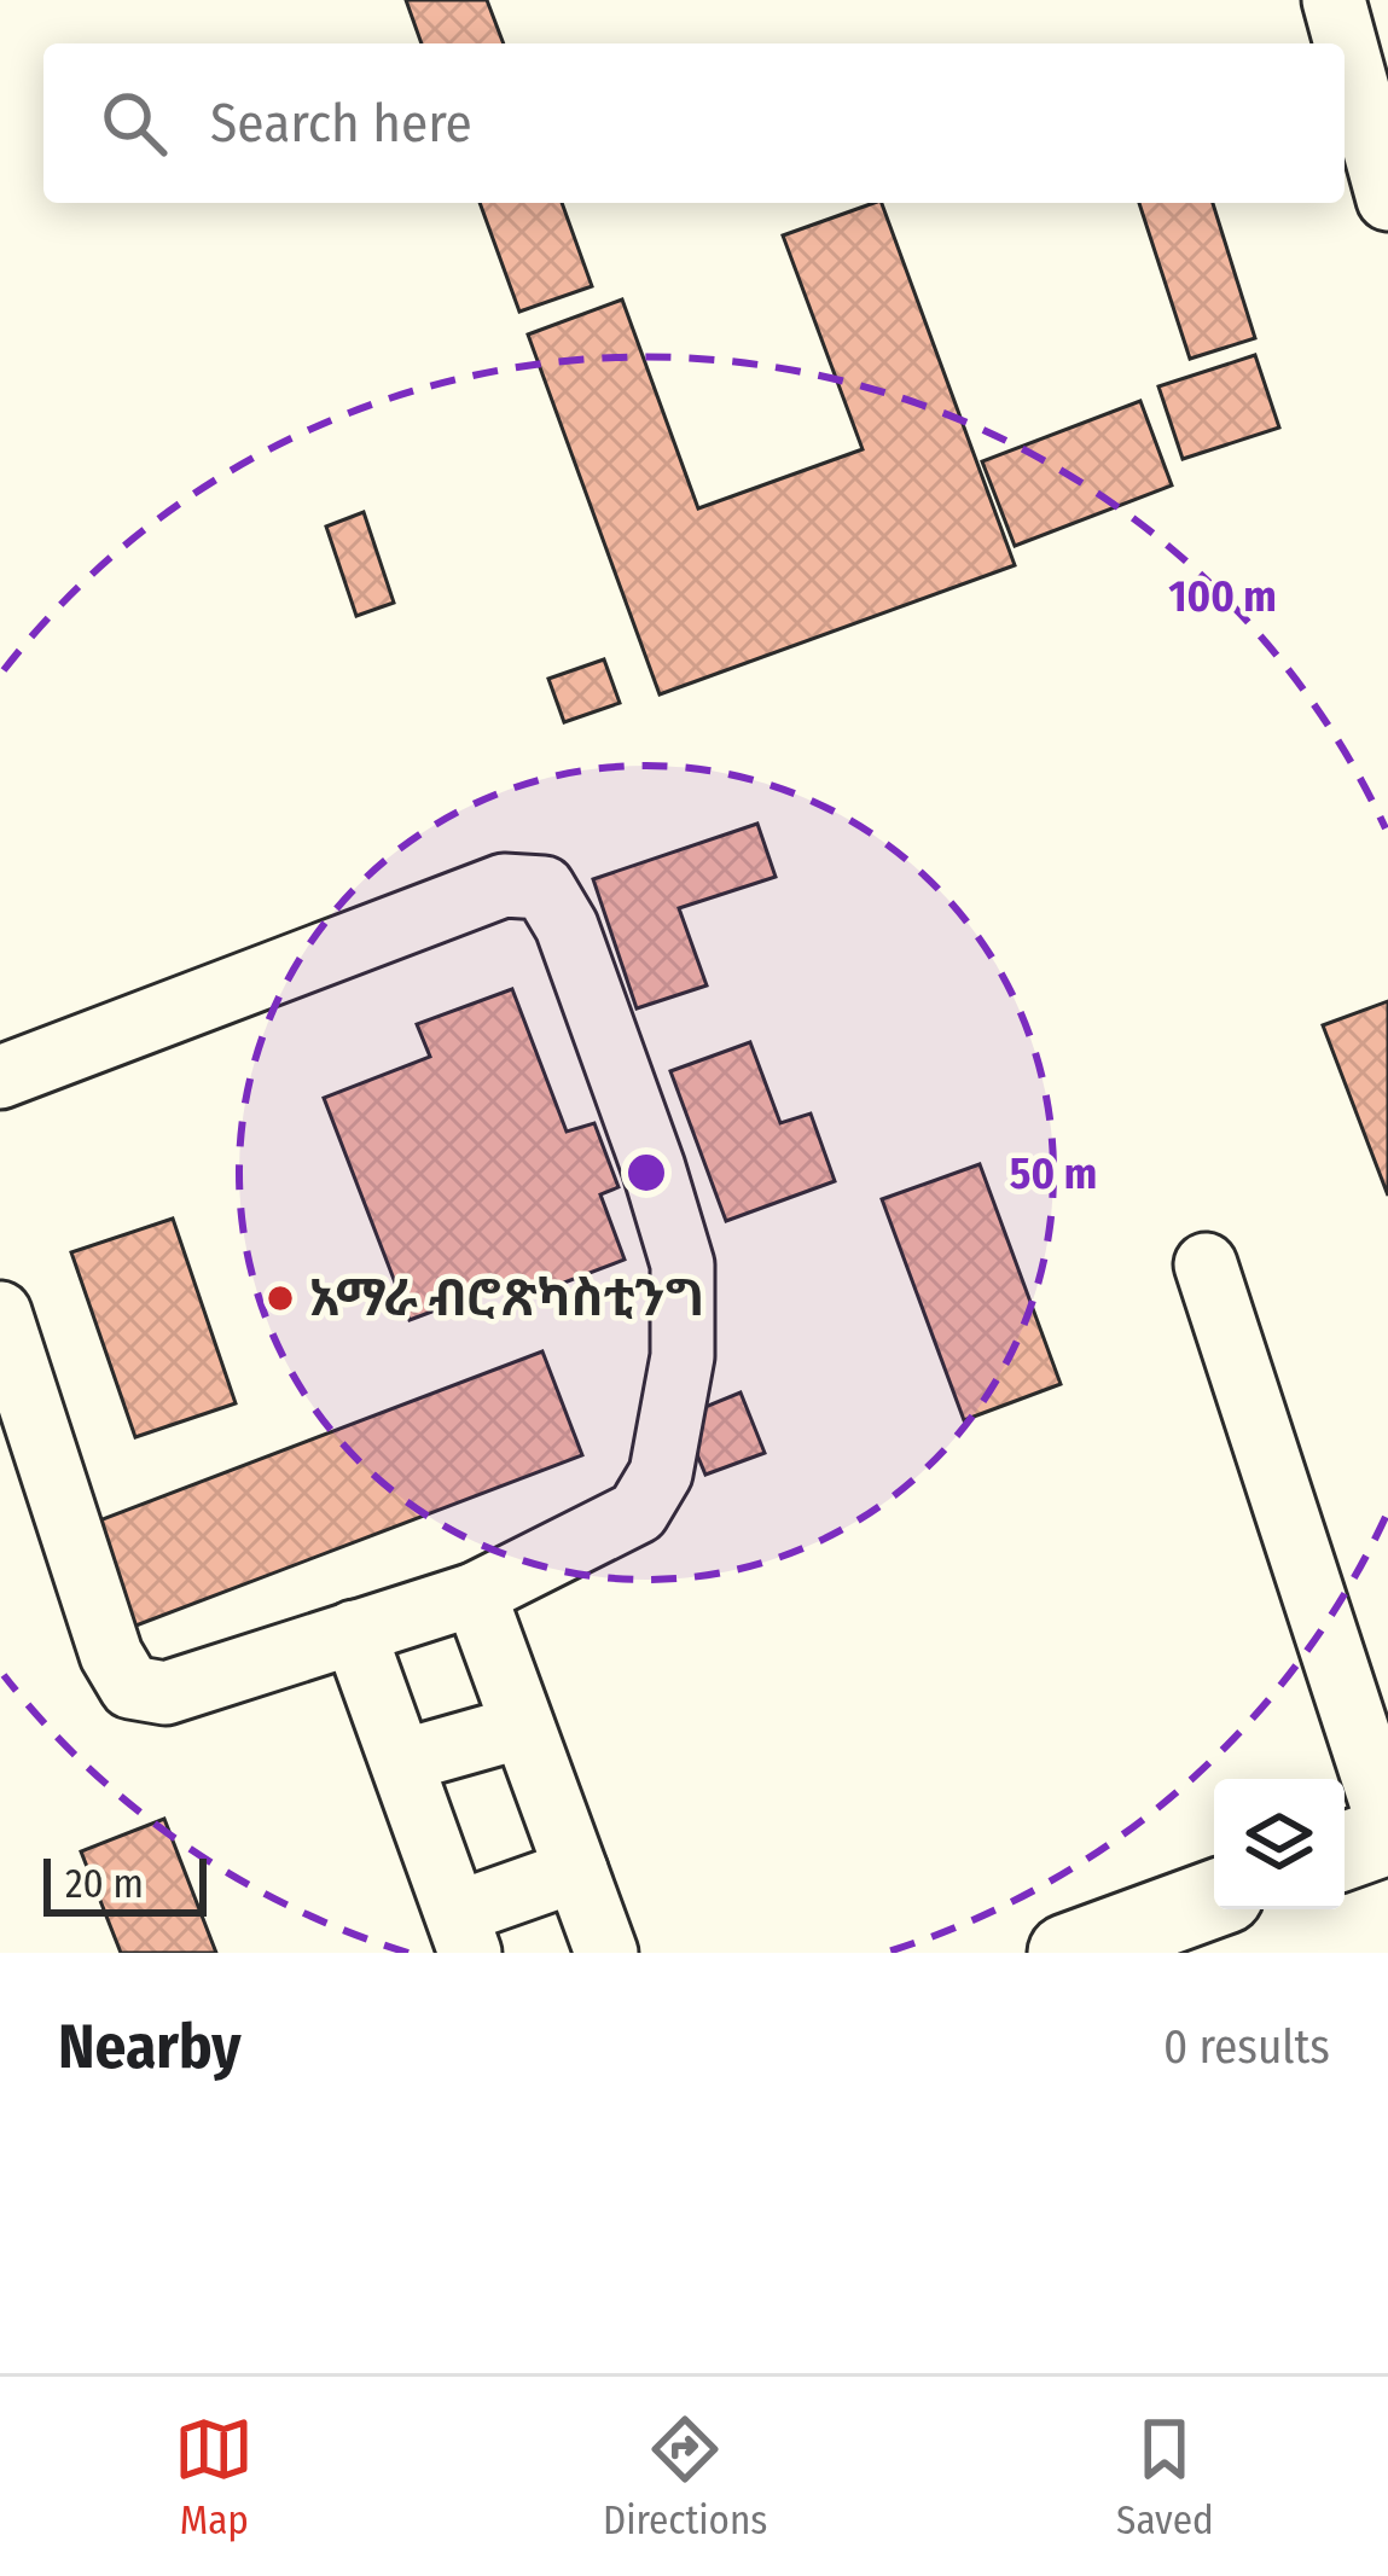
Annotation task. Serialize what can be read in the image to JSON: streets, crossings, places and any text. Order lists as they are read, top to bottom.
{
  "places": ["አማራ ብሮጽካስቲንግ"],
  "scale_bar": "20 m",
  "page": {
    "search": "Search here",
    "scale": "20 m",
    "heading": ["Nearby", "0 results"],
    "nav": ["Map", "Directions", "Saved"]
  },
  "rings": ["100 m", "50 m"]
}
